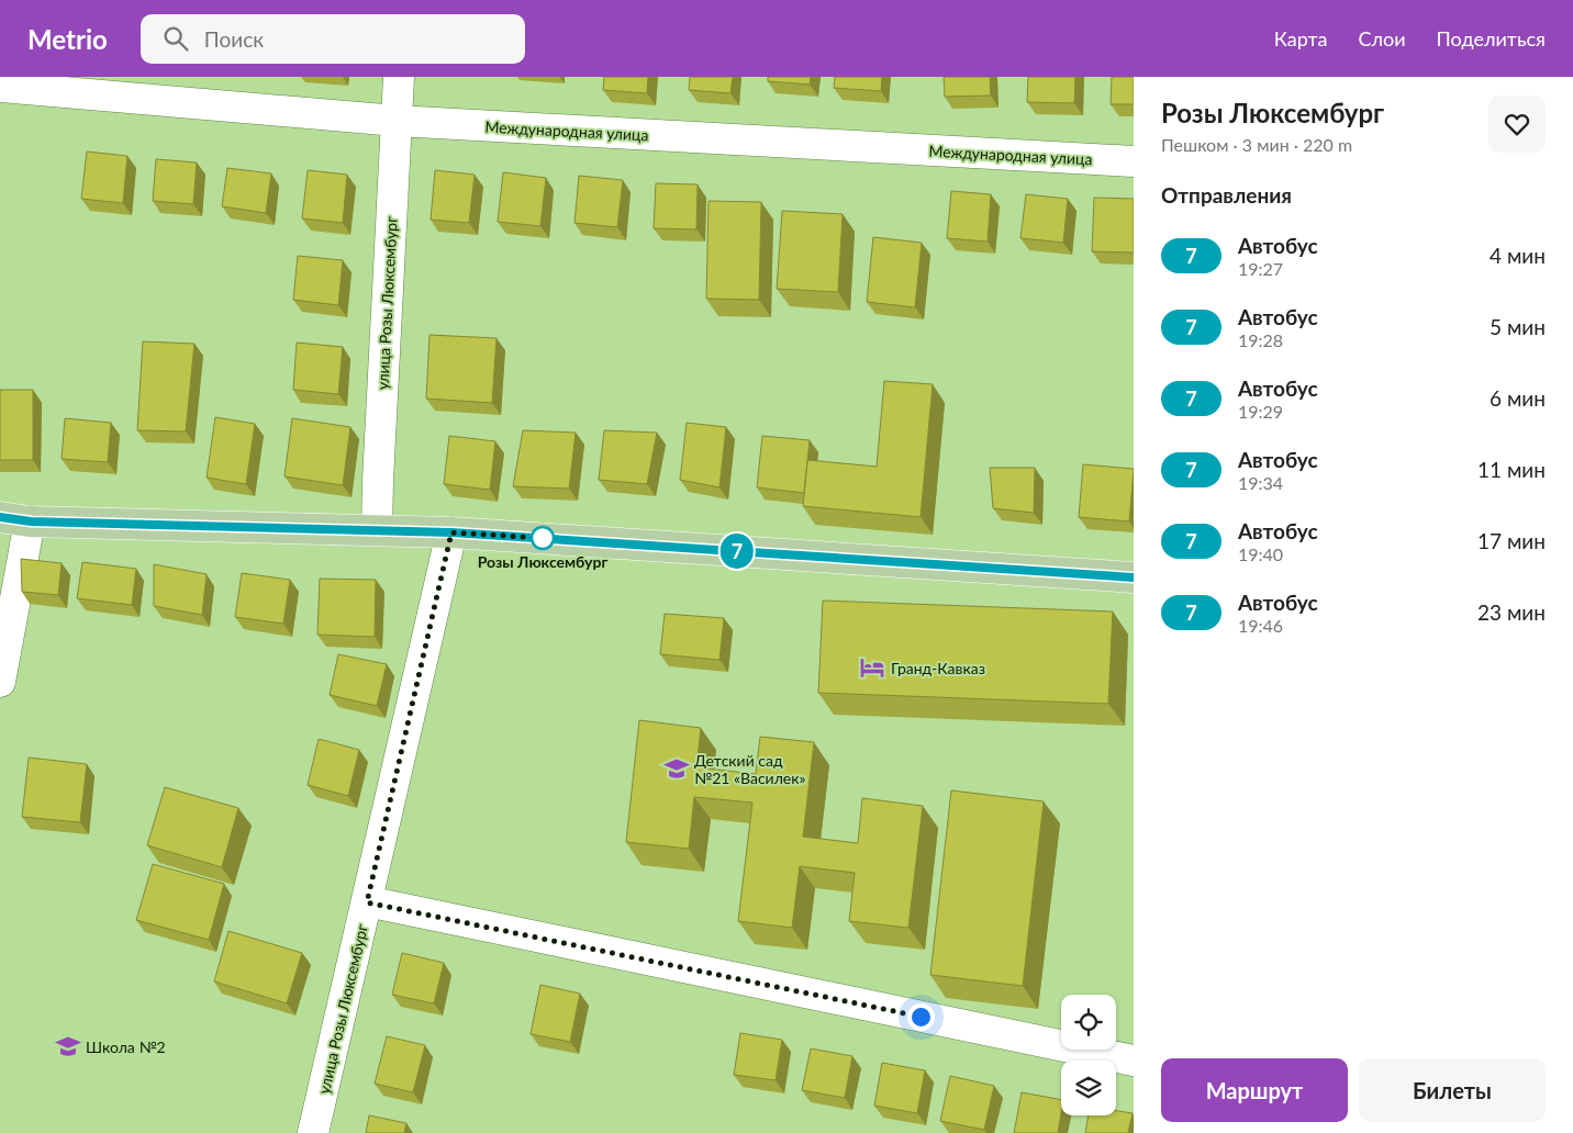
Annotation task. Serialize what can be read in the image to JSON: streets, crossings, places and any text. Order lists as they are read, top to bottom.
{
  "streets": {
    "street": ["Международная улица", "улица Розы Люксембург"]
  },
  "crossings": [
    ["Международная улица", "улица Розы Люксембург"]
  ],
  "places": {
    "other": ["Розы Люксембург"],
    "hotel": ["Гранд-Кавказ"],
    "school or university": ["Детский сад №21 «Василек»", "Школа №2"]
  },
  "lines": ["bus line 7"],
  "page": {
    "header": "Metrio",
    "search": "Поиск",
    "nav": ["Карта", "Слои", "Поделиться"],
    "on_map": "7",
    "heading": [
      ["Розы Люксембург", "Пешком · 3 мин · 220 m"],
      "Отправления"
    ],
    "list": [
      {
        "mark": "7",
        "name": "Автобус",
        "note": "19:27",
        "value": "4 мин"
      },
      {
        "mark": "7",
        "name": "Автобус",
        "note": "19:28",
        "value": "5 мин"
      },
      {
        "mark": "7",
        "name": "Автобус",
        "note": "19:29",
        "value": "6 мин"
      },
      {
        "mark": "7",
        "name": "Автобус",
        "note": "19:34",
        "value": "11 мин"
      },
      {
        "mark": "7",
        "name": "Автобус",
        "note": "19:40",
        "value": "17 мин"
      },
      {
        "mark": "7",
        "name": "Автобус",
        "note": "19:46",
        "value": "23 мин"
      }
    ],
    "buttons": ["Маршрут", "Билеты"]
  }
}
